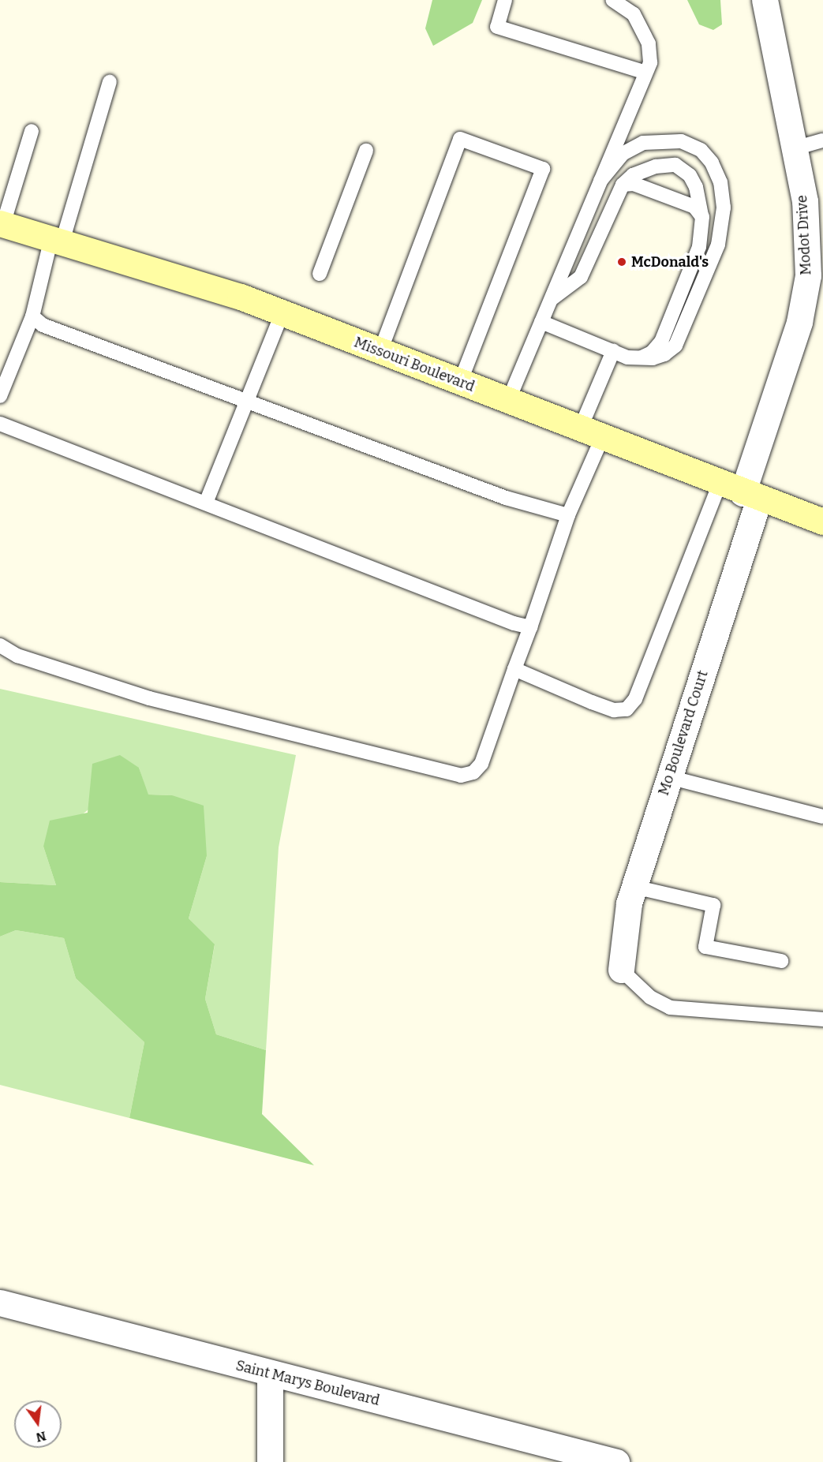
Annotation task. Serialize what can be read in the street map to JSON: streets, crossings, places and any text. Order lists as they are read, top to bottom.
{
  "streets": {
    "main road": ["Missouri Boulevard"],
    "street": ["Modot Drive", "Mo Boulevard Court", "Saint Marys Boulevard"]
  },
  "crossings": [
    ["Modot Drive", "Missouri Boulevard"],
    ["Modot Drive", "Mo Boulevard Court"],
    ["Missouri Boulevard", "Mo Boulevard Court"]
  ],
  "places": ["McDonald's"],
  "north": "bottom"
}
